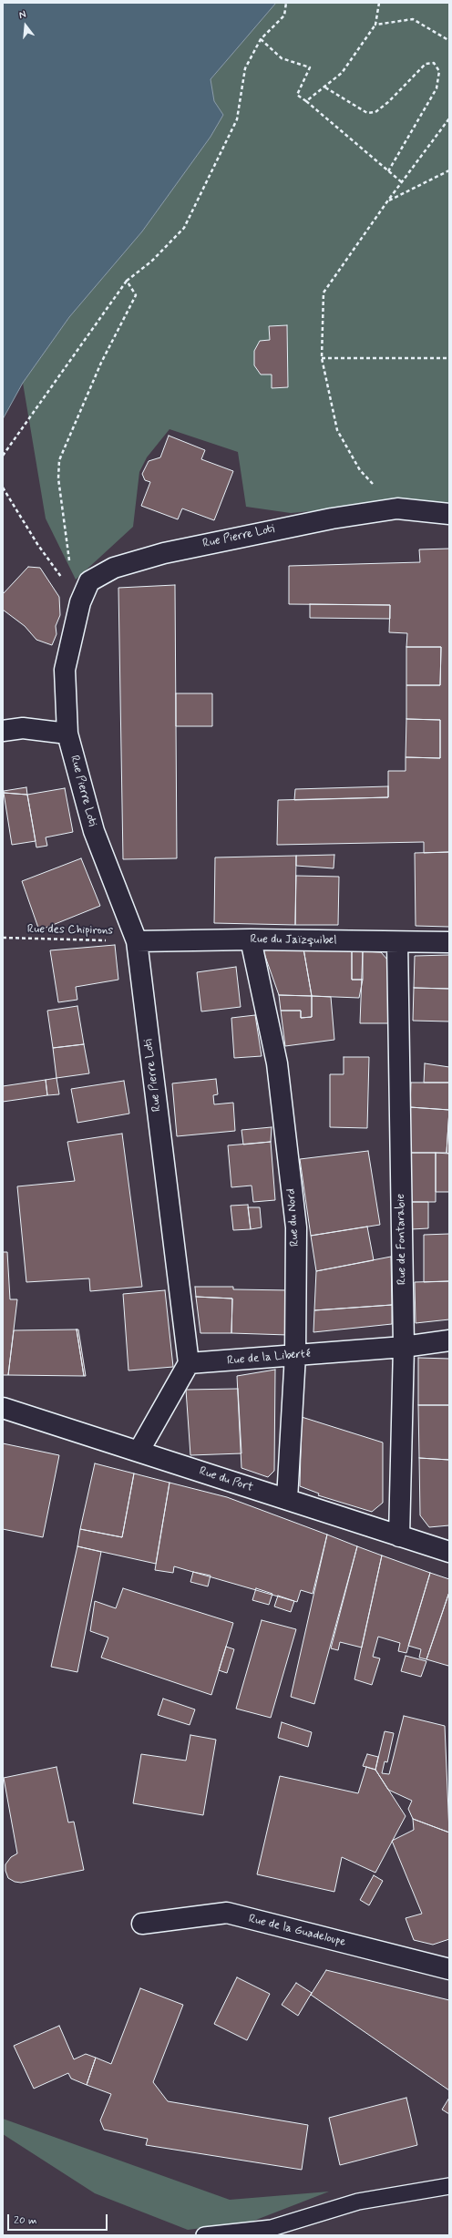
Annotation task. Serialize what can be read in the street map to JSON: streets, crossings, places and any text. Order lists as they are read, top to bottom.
{
  "streets": {
    "street": [
      "Rue Pierre Loti",
      "Rue du Jaïzquibel",
      "Rue du Nord",
      "Rue de Fontarabie",
      "Rue de la Liberté",
      "Rue du Port",
      "Rue de la Guadeloupe"
    ],
    "path": ["Rue des Chipirons"]
  },
  "crossings": [
    ["Rue Pierre Loti", "Rue des Chipirons"],
    ["Rue Pierre Loti", "Rue du Jaïzquibel"],
    ["Rue Pierre Loti", "Rue de la Liberté"],
    ["Rue des Chipirons", "Rue du Jaïzquibel"],
    ["Rue du Jaïzquibel", "Rue du Nord"],
    ["Rue du Jaïzquibel", "Rue de Fontarabie"],
    ["Rue du Nord", "Rue de la Liberté"],
    ["Rue du Nord", "Rue du Port"],
    ["Rue de Fontarabie", "Rue de la Liberté"],
    ["Rue de Fontarabie", "Rue du Port"]
  ],
  "scale_bar": "20 m",
  "north": "top"
}
